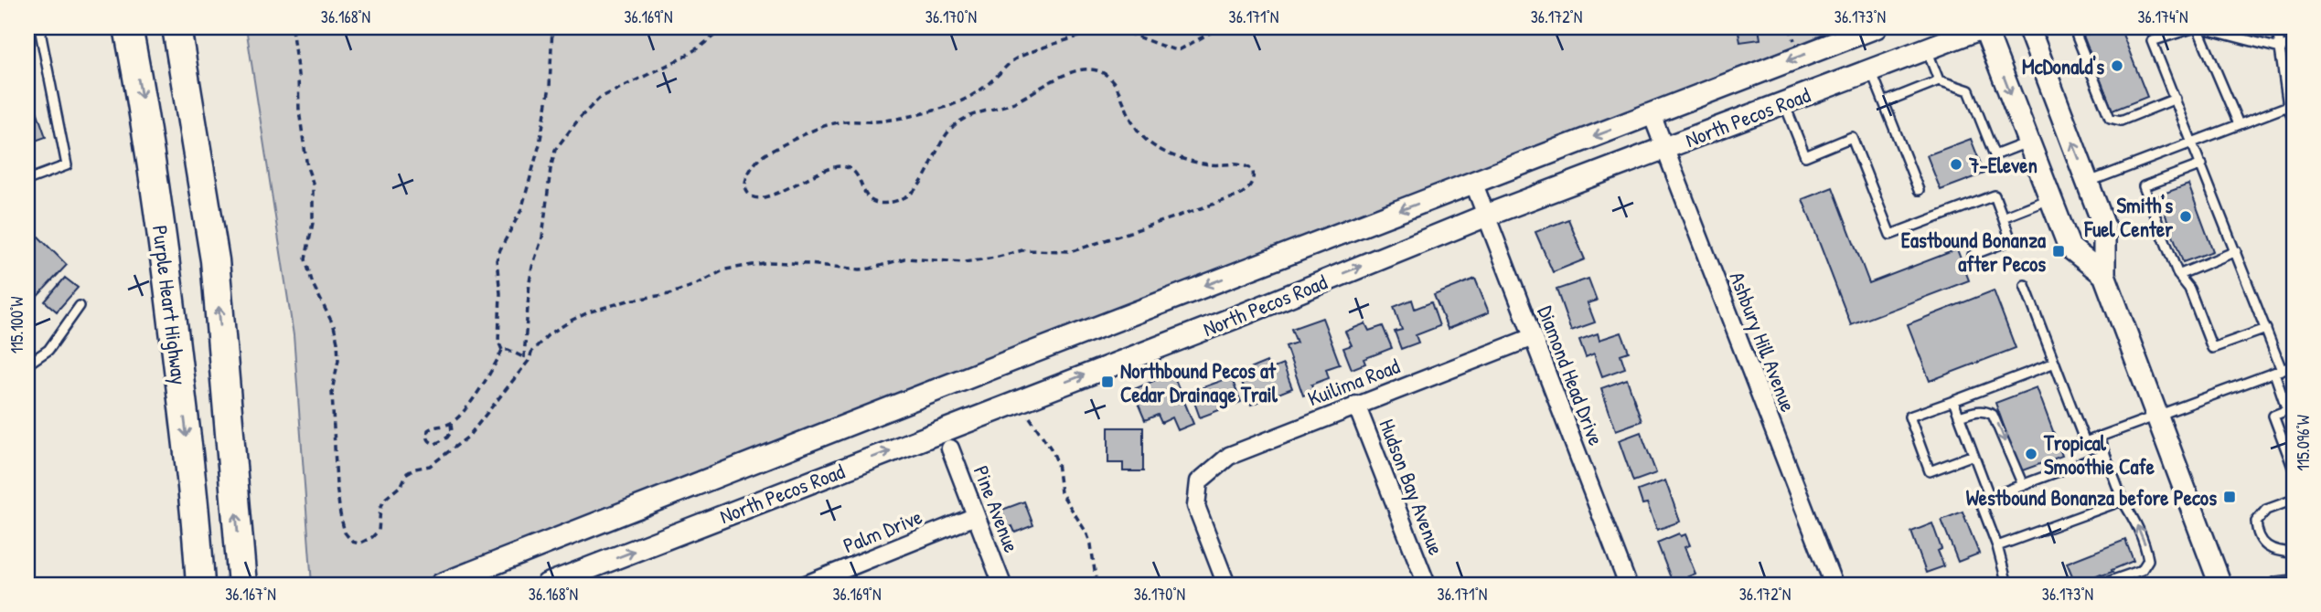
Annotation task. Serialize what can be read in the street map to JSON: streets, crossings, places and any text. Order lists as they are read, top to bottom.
{
  "streets": {
    "highway": ["Purple Heart Highway"],
    "main road": ["North Pecos Road"],
    "street": [
      "Ashbury Hill Avenue",
      "Diamond Head Drive",
      "Kuilima Road",
      "Hudson Bay Avenue",
      "Pine Avenue",
      "Palm Drive"
    ]
  },
  "crossings": [
    ["North Pecos Road", "Ashbury Hill Avenue"],
    ["North Pecos Road", "Diamond Head Drive"],
    ["Diamond Head Drive", "Kuilima Road"],
    ["Kuilima Road", "Hudson Bay Avenue"],
    ["Pine Avenue", "Palm Drive"]
  ],
  "places": {
    "other": [
      "McDonald's",
      "7-Eleven",
      "Smith's Fuel Center",
      "Tropical Smoothie Cafe"
    ],
    "transit": ["Eastbound Bonanza after Pecos", "Northbound Pecos at Cedar Drainage Trail", "Westbound Bonanza before Pecos"]
  },
  "coordinates": [
    "36.168°N",
    "36.169°N",
    "36.170°N",
    "36.171°N",
    "36.172°N",
    "36.173°N",
    "36.174°N",
    "115.100°W",
    "115.096°W",
    "36.167°N"
  ]
}
